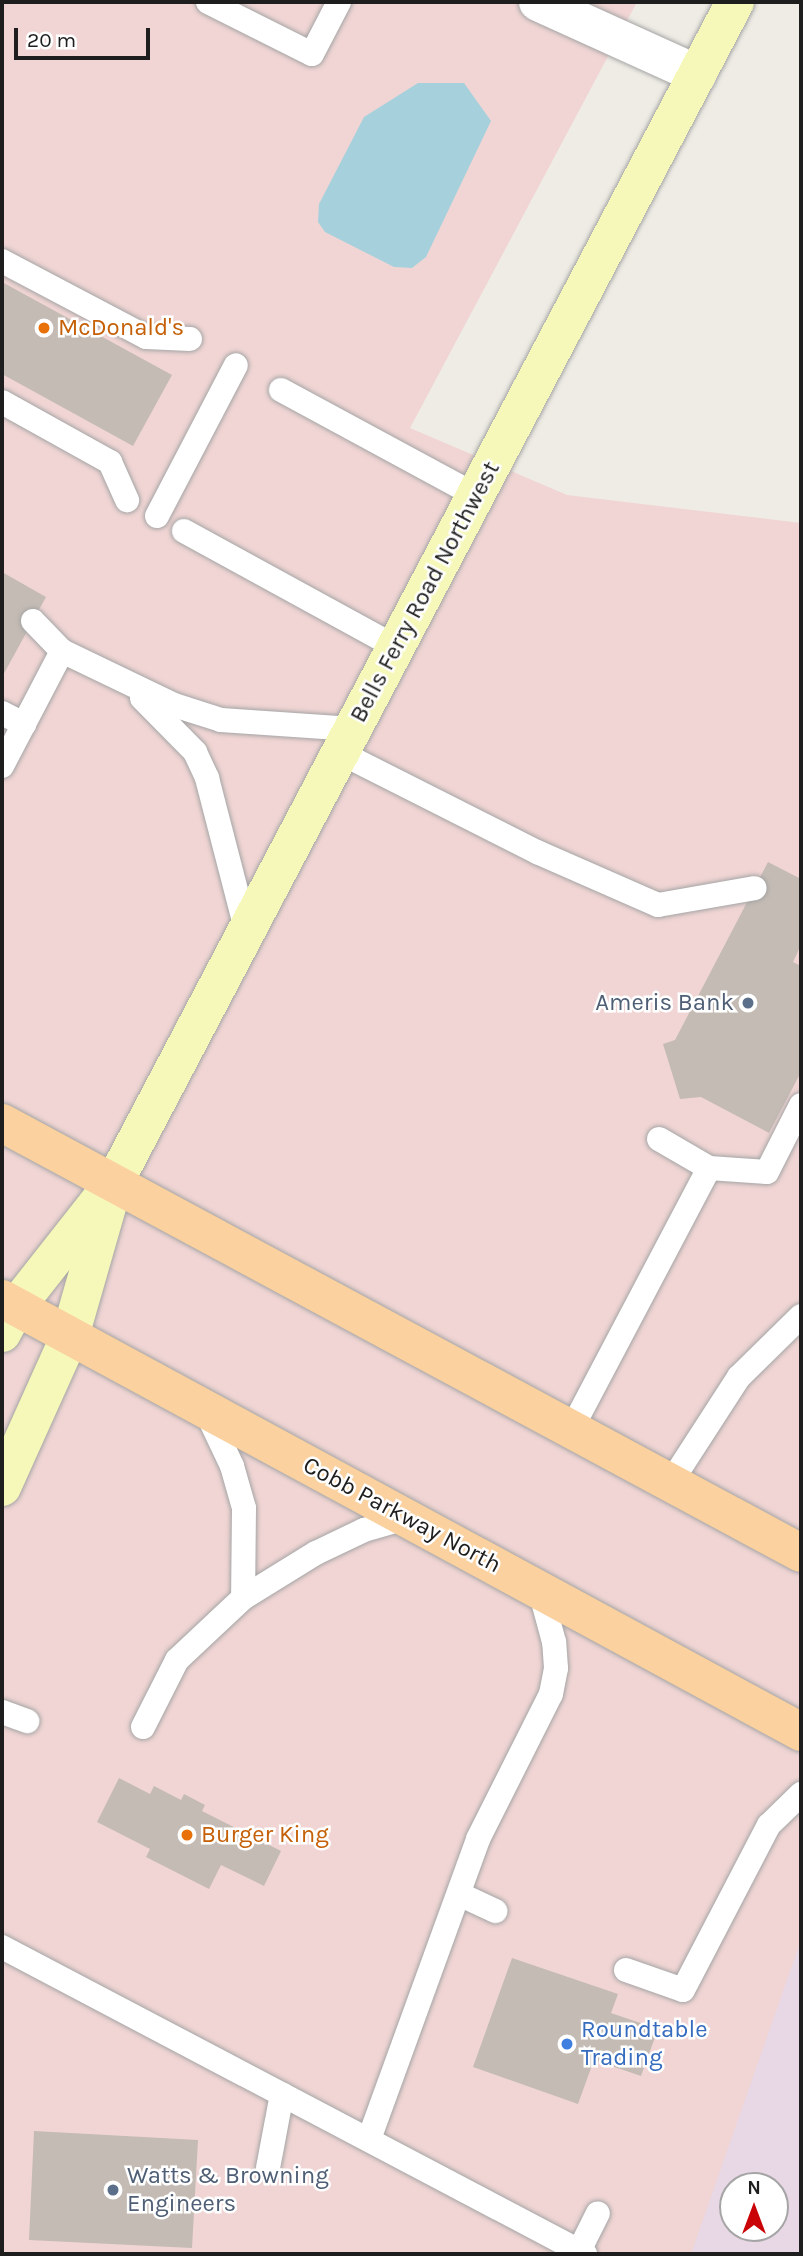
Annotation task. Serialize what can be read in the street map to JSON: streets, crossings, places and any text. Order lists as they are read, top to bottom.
{
  "streets": {
    "main road": ["Bells Ferry Road Northwest", "Cobb Parkway North"]
  },
  "crossings": [
    ["Bells Ferry Road Northwest", "Cobb Parkway North"]
  ],
  "places": [
    "McDonald's",
    "Ameris Bank",
    "Burger King",
    "Roundtable Trading",
    "Watts & Browning Engineers"
  ],
  "scale_bar": "20 m",
  "north": "top"
}
